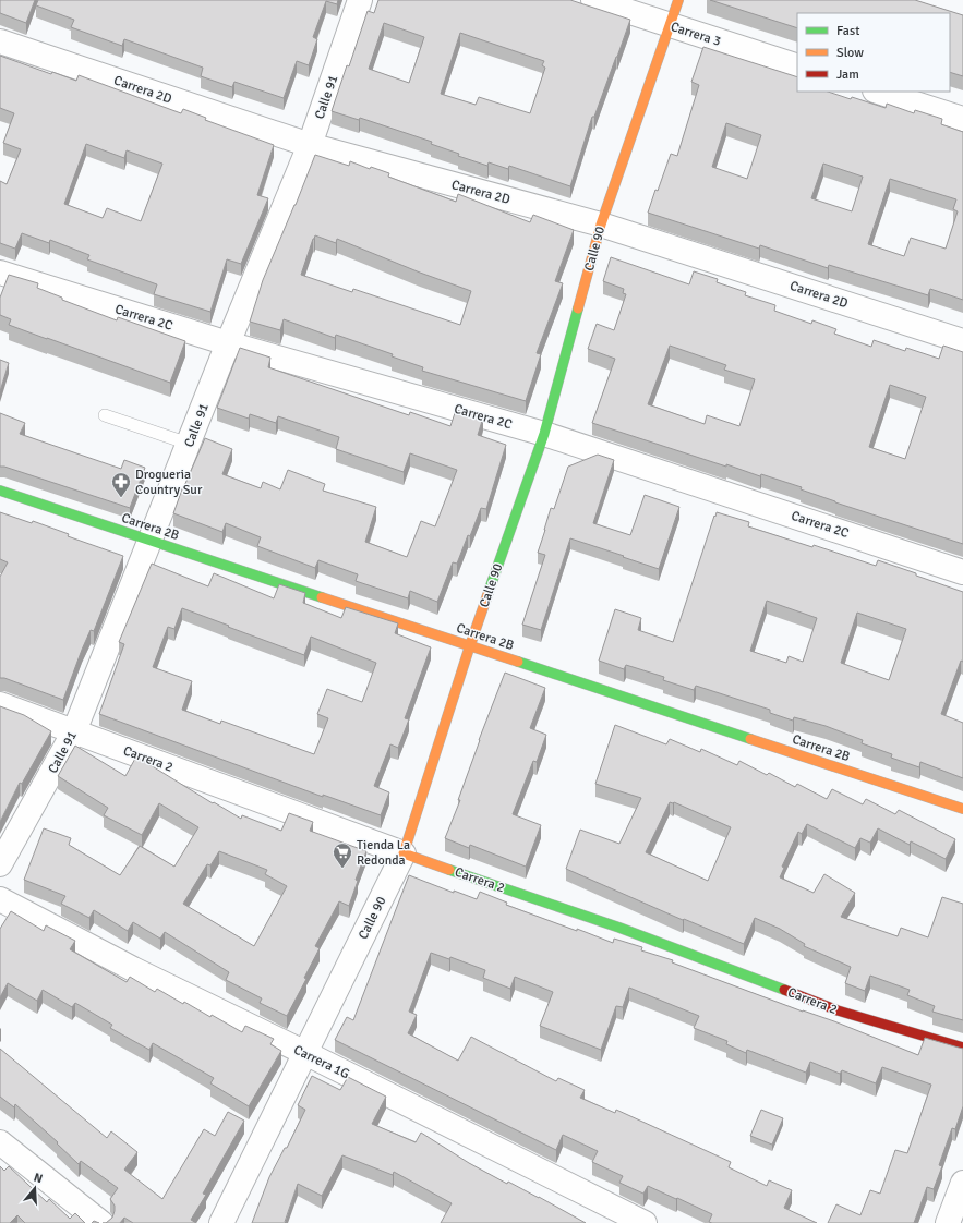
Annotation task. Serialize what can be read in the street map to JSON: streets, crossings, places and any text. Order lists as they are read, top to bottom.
{
  "streets": {
    "street": [
      "Carrera 3",
      "Carrera 2D",
      "Calle 91",
      "Calle 90",
      "Carrera 2C",
      "Carrera 2B",
      "Carrera 2",
      "Carrera 1G"
    ]
  },
  "crossings": [
    ["Carrera 3", "Calle 90"],
    ["Carrera 2D", "Calle 91"],
    ["Carrera 2D", "Calle 90"],
    ["Calle 91", "Carrera 2C"],
    ["Calle 91", "Carrera 2B"],
    ["Calle 91", "Carrera 2"],
    ["Calle 90", "Carrera 2C"],
    ["Calle 90", "Carrera 2B"],
    ["Calle 90", "Carrera 2"],
    ["Calle 90", "Carrera 1G"]
  ],
  "places": {
    "pharmacy": ["Drogueria Country Sur"],
    "supermarket": ["Tienda La Redonda"]
  },
  "legend": ["Fast", "Slow", "Jam"],
  "north": "top"
}
